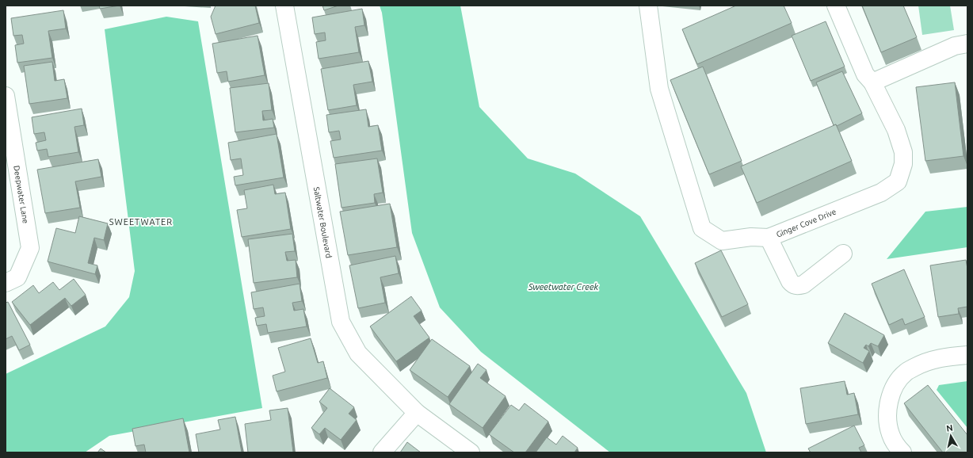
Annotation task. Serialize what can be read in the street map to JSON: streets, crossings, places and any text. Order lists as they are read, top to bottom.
{
  "streets": {
    "street": ["Deepwater Lane", "Saltwater Boulevard", "Ginger Cove Drive"]
  },
  "districts": ["SWEETWATER"],
  "water": ["Sweetwater Creek"],
  "north": "top"
}
